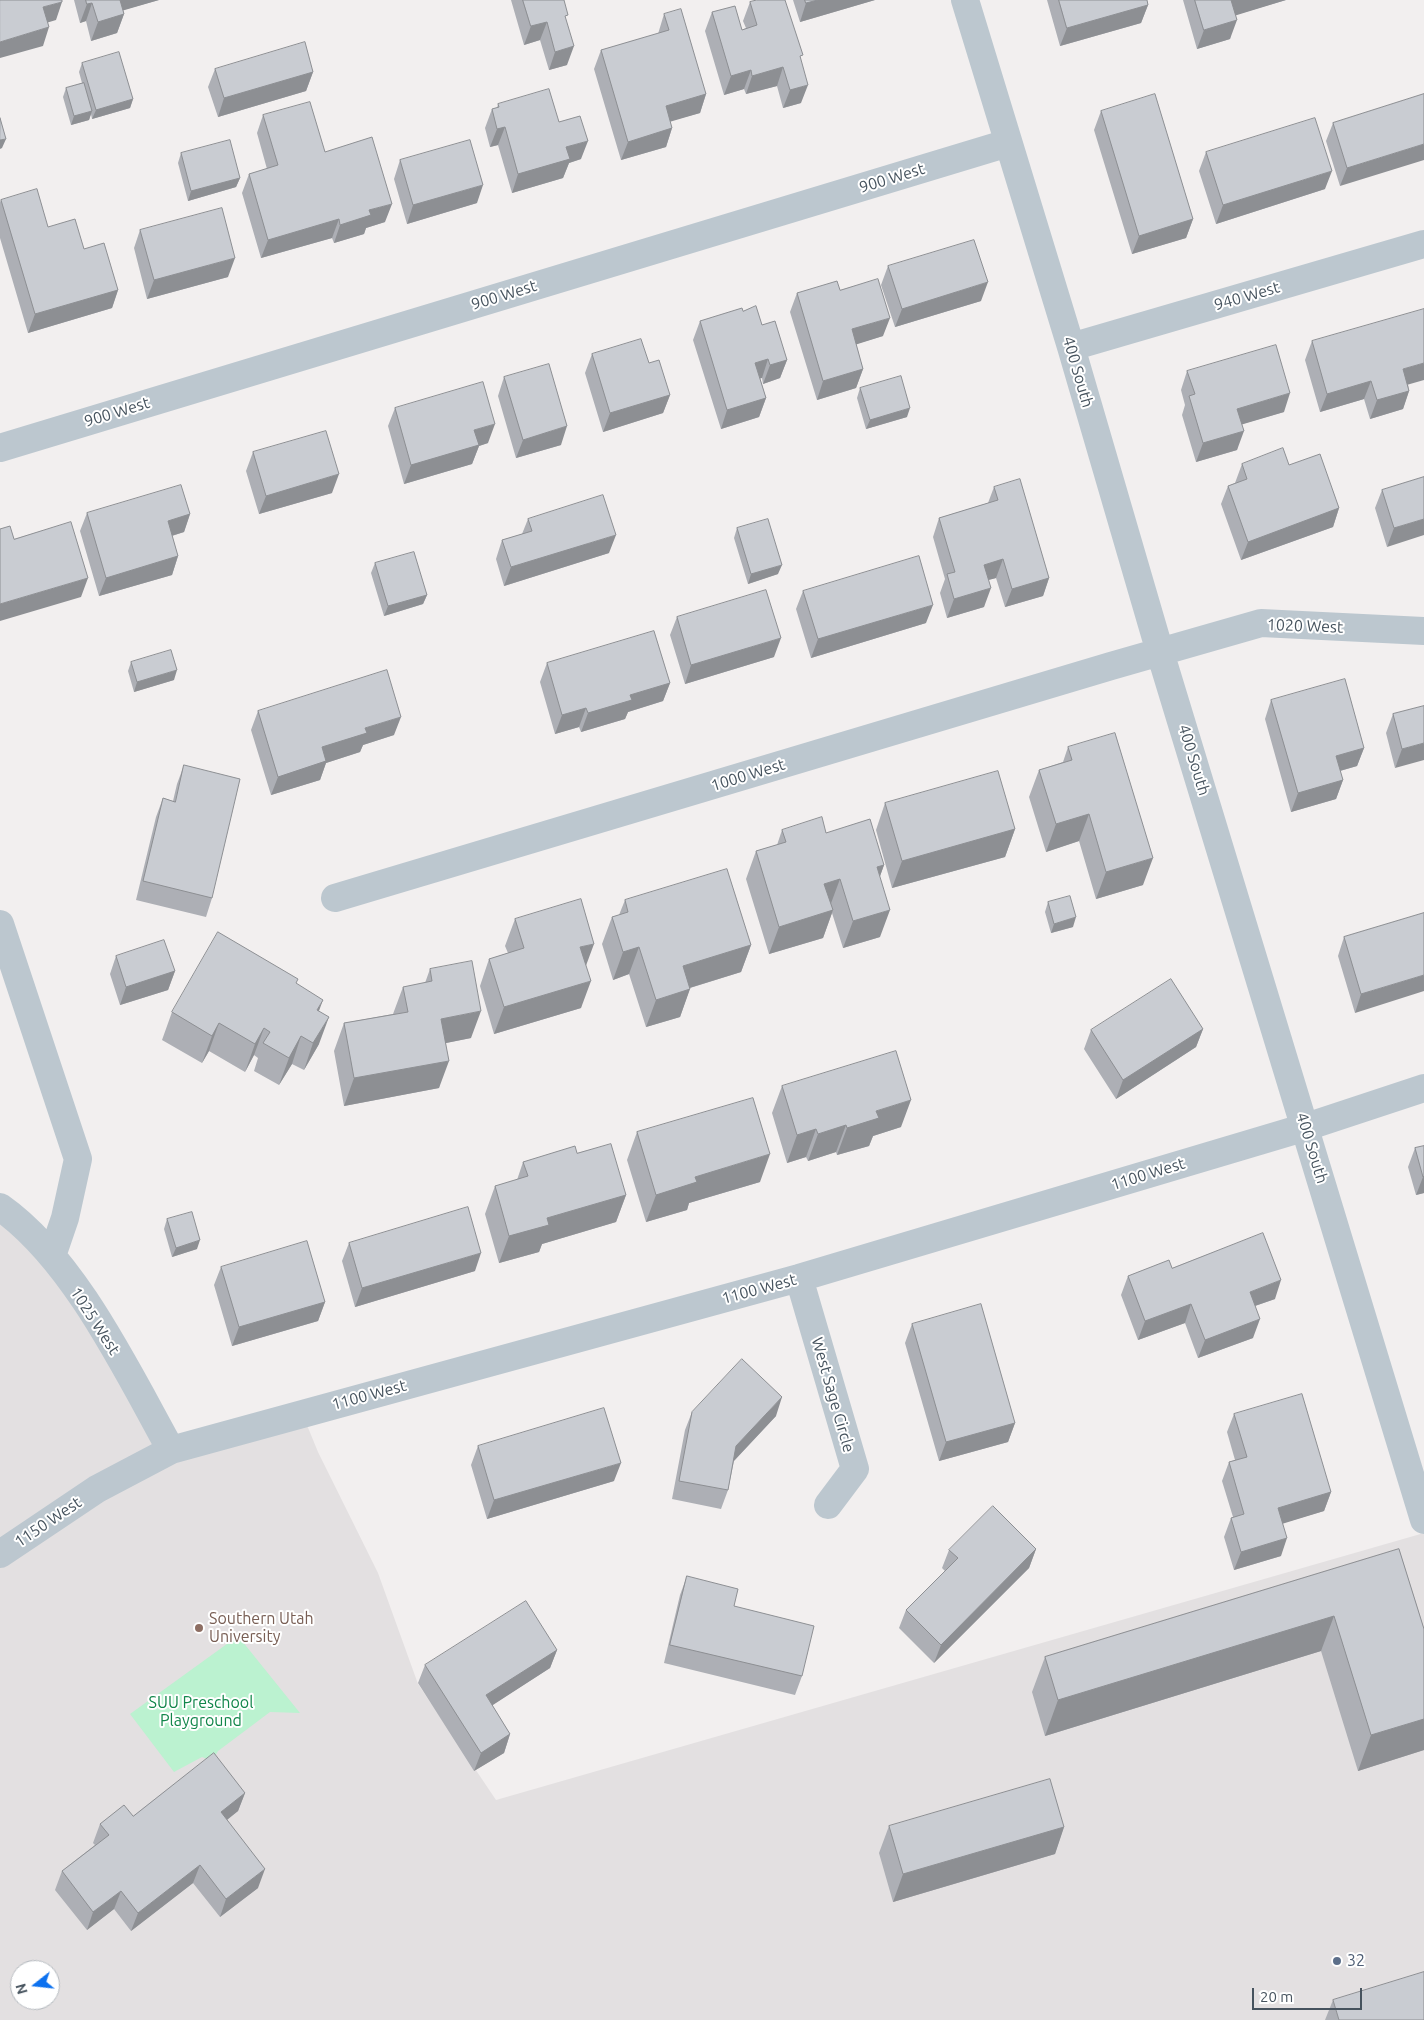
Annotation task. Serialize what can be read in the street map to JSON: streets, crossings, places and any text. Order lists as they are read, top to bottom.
{
  "streets": {
    "street": [
      "900 West",
      "940 West",
      "400 South",
      "1020 West",
      "1000 West",
      "1100 West",
      "1025 West",
      "West Sage Circle",
      "1150 West"
    ]
  },
  "crossings": [
    ["900 West", "400 South"],
    ["940 West", "400 South"],
    ["400 South", "1020 West"],
    ["400 South", "1000 West"],
    ["400 South", "1100 West"],
    ["1020 West", "1000 West"],
    ["1100 West", "1025 West"],
    ["1100 West", "West Sage Circle"],
    ["1100 West", "1150 West"]
  ],
  "parks": ["SUU Preschool Playground"],
  "places": ["Southern Utah University", "32"],
  "scale_bar": "20 m",
  "north": "left"
}
